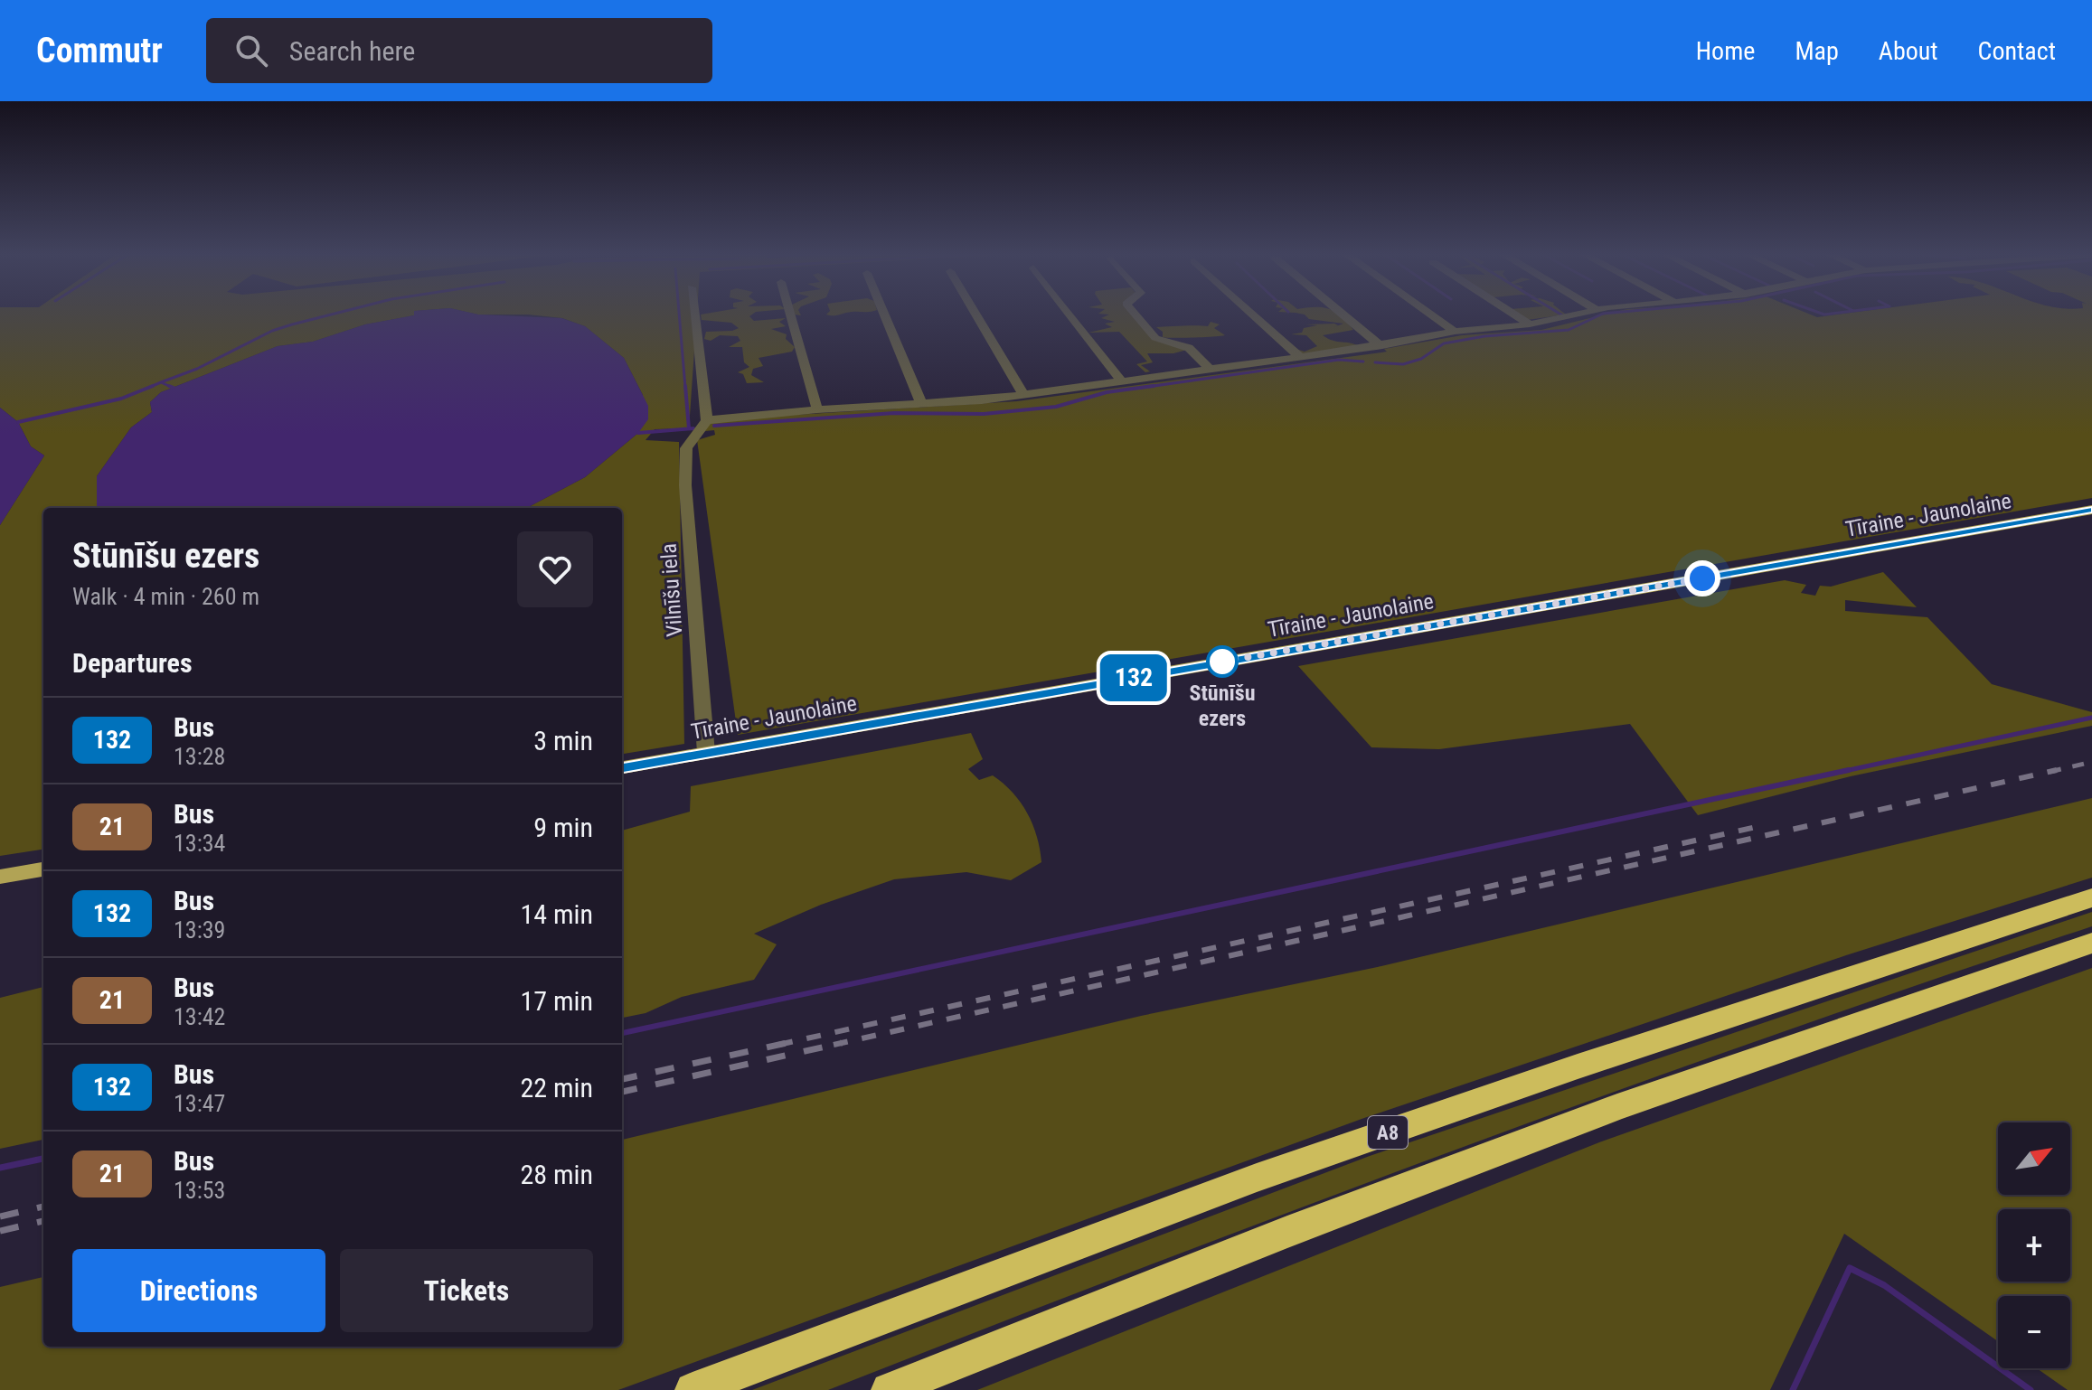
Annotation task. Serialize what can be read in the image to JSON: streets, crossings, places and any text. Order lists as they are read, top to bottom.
{
  "streets": {
    "highway": ["A8"],
    "main road": ["Tīraine - Jaunolaine"],
    "street": ["Vilnīšu iela"]
  },
  "crossings": [
    ["Tīraine - Jaunolaine", "Vilnīšu iela"]
  ],
  "places": ["Stūnīšu ezers"],
  "lines": ["bus line 132"],
  "north": "top right",
  "page": {
    "header": "Commutr",
    "search": "Search here",
    "nav": [
      "Home",
      "Map",
      "About",
      "Contact"
    ],
    "on_map": "132",
    "heading": [
      ["Stūnīšu ezers", "Walk · 4 min · 260 m"],
      "Departures"
    ],
    "list": [
      {
        "mark": "132",
        "name": "Bus",
        "note": "13:28",
        "value": "3 min"
      },
      {
        "mark": "21",
        "name": "Bus",
        "note": "13:34",
        "value": "9 min"
      },
      {
        "mark": "132",
        "name": "Bus",
        "note": "13:39",
        "value": "14 min"
      },
      {
        "mark": "21",
        "name": "Bus",
        "note": "13:42",
        "value": "17 min"
      },
      {
        "mark": "132",
        "name": "Bus",
        "note": "13:47",
        "value": "22 min"
      },
      {
        "mark": "21",
        "name": "Bus",
        "note": "13:53",
        "value": "28 min"
      }
    ],
    "map_buttons": ["+", "−"],
    "buttons": ["Directions", "Tickets"]
  }
}
